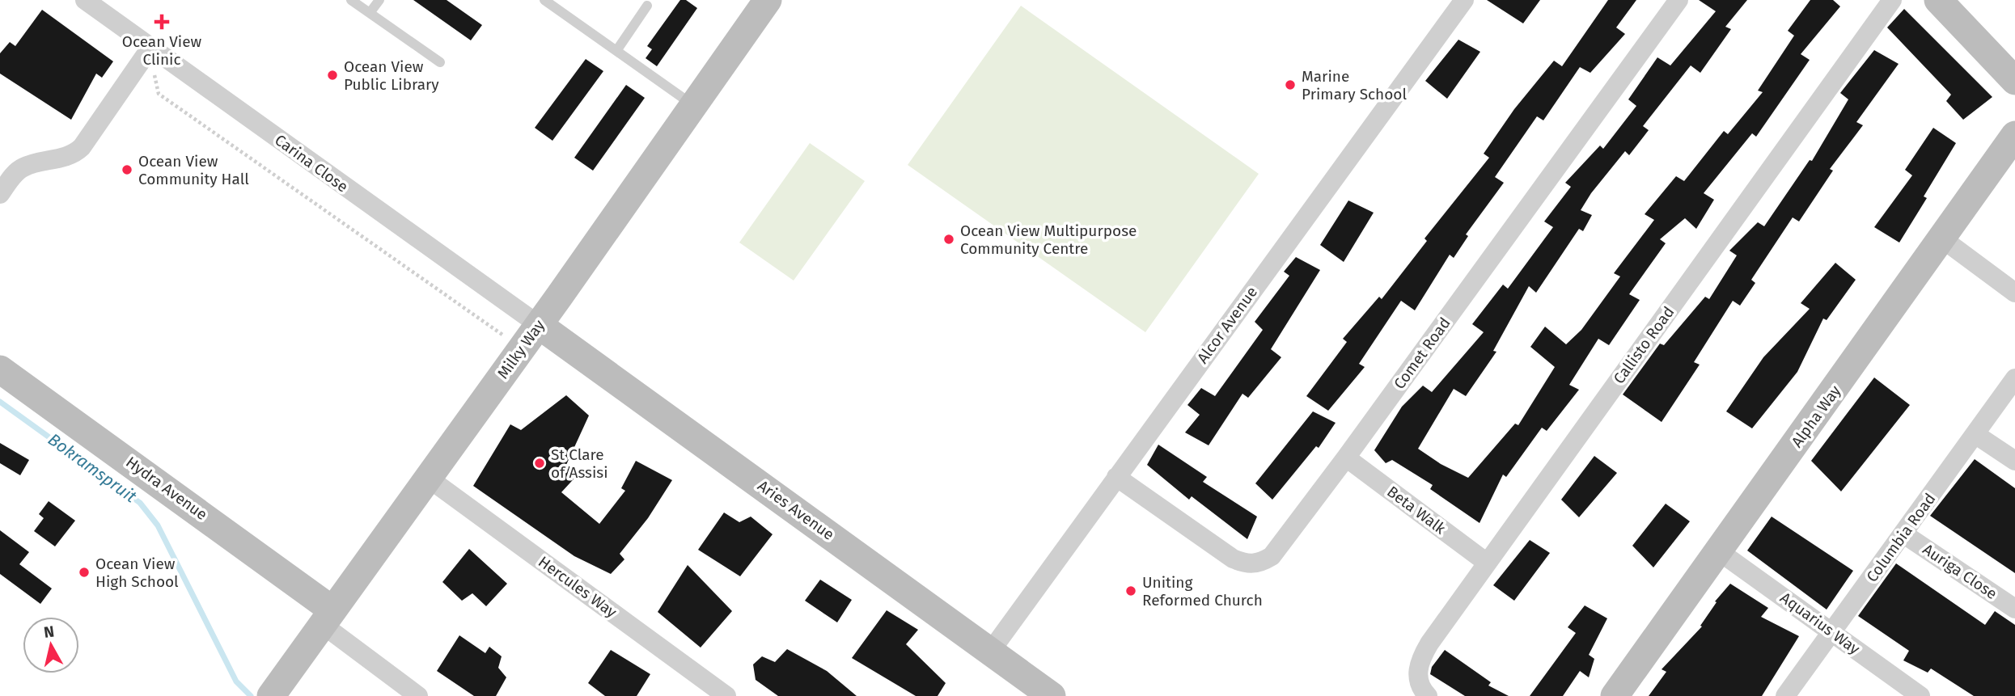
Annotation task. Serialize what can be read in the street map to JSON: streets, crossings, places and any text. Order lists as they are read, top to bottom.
{
  "streets": {
    "street": [
      "Carina Close",
      "Alcor Avenue",
      "Callisto Road",
      "Milky Way",
      "Comet Road",
      "Alpha Way",
      "Hydra Avenue",
      "Aries Avenue",
      "Beta Walk",
      "Columbia Road",
      "Auriga Close",
      "Hercules Way",
      "Aquarius Way"
    ]
  },
  "crossings": [
    ["Carina Close", "Milky Way"],
    ["Carina Close", "Aries Avenue"],
    ["Alcor Avenue", "Comet Road"],
    ["Alcor Avenue", "Aries Avenue"],
    ["Callisto Road", "Beta Walk"],
    ["Milky Way", "Hydra Avenue"],
    ["Milky Way", "Aries Avenue"],
    ["Milky Way", "Hercules Way"],
    ["Comet Road", "Beta Walk"],
    ["Alpha Way", "Aquarius Way"],
    ["Columbia Road", "Auriga Close"],
    ["Columbia Road", "Aquarius Way"]
  ],
  "water": ["Bokramspruit"],
  "places": {
    "health": ["Ocean View Clinic"],
    "other": [
      "Ocean View Public Library",
      "Marine Primary School",
      "Ocean View Community Hall",
      "Ocean View Multipurpose Community Centre",
      "St Clare of Assisi",
      "Ocean View High School",
      "Uniting Reformed Church"
    ]
  },
  "north": "top"
}
